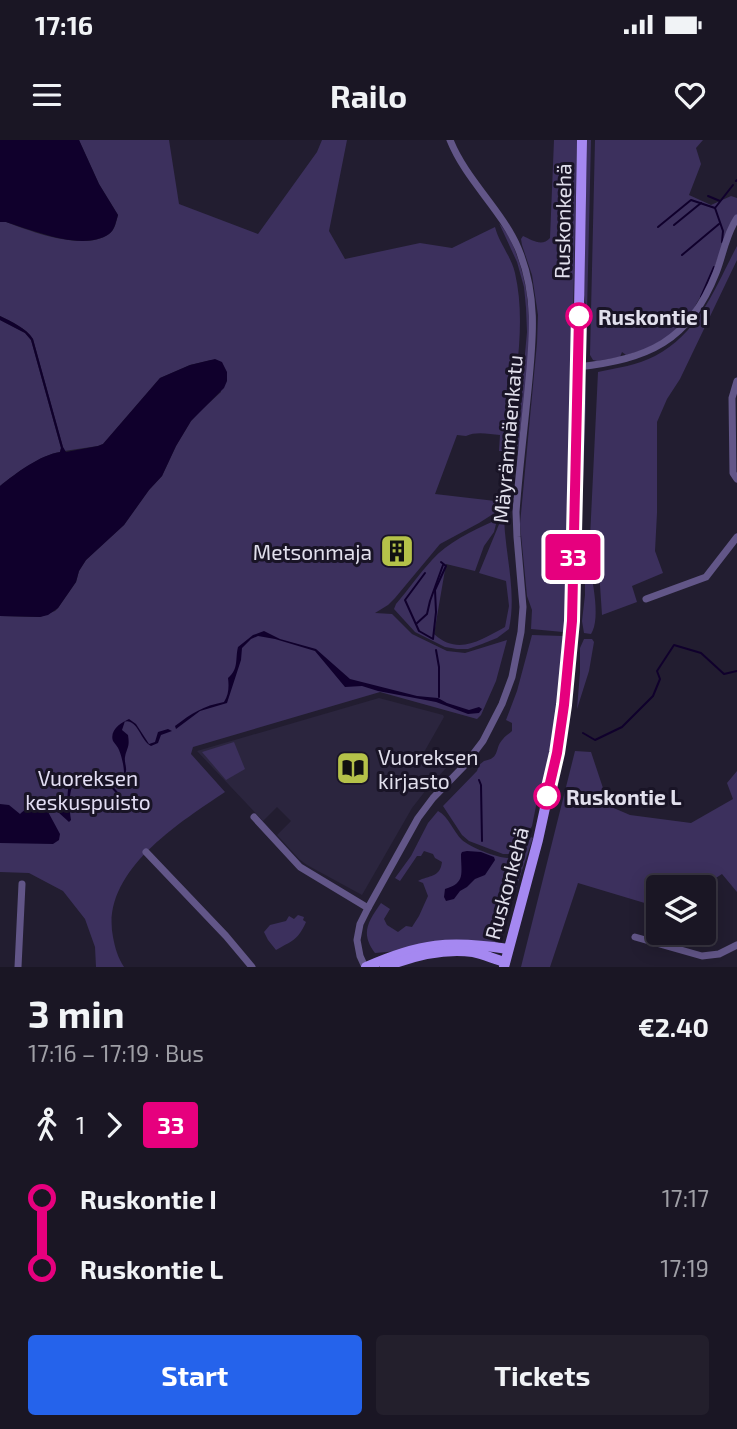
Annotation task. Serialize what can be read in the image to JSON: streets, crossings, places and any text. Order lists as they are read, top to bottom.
{
  "streets": {
    "main road": ["Ruskonkehä"],
    "street": ["Mäyränmäenkatu"]
  },
  "parks": ["Vuoreksen keskuspuisto"],
  "places": {
    "other": ["Ruskontie I", "Ruskontie L"],
    "building": ["Metsonmaja"],
    "library": ["Vuoreksen kirjasto"]
  },
  "lines": ["bus line 33"],
  "page": {
    "status": "17:16",
    "header": "Railo",
    "on_map": "33",
    "heading": ["3 min", "17:16 – 17:19 · Bus", "€2.40"],
    "legs": ["1", "33"],
    "list": [
      {
        "name": "Ruskontie I",
        "value": "17:17"
      },
      {
        "name": "Ruskontie L",
        "value": "17:19"
      }
    ],
    "buttons": ["Start", "Tickets"]
  }
}
